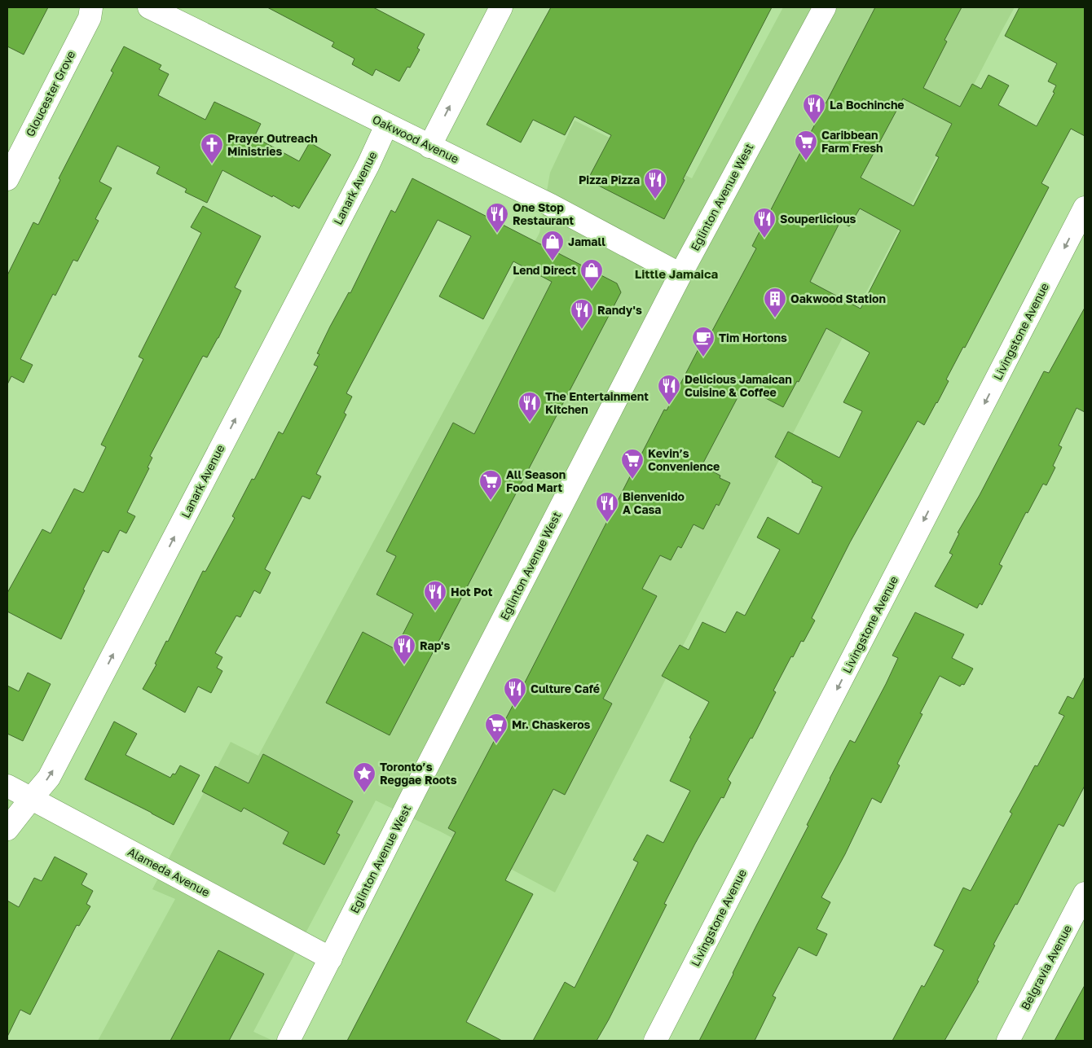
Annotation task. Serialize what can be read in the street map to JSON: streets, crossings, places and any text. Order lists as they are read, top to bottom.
{
  "streets": {
    "street": [
      "Gloucester Grove",
      "Oakwood Avenue",
      "Lanark Avenue",
      "Eglinton Avenue West",
      "Livingstone Avenue",
      "Alameda Avenue",
      "Belgravia Avenue"
    ]
  },
  "crossings": [
    ["Oakwood Avenue", "Lanark Avenue"],
    ["Oakwood Avenue", "Eglinton Avenue West"],
    ["Lanark Avenue", "Alameda Avenue"],
    ["Eglinton Avenue West", "Alameda Avenue"]
  ],
  "one_way": ["Lanark Avenue", "Livingstone Avenue"],
  "districts": ["Little Jamaica"],
  "places": {
    "restaurant": [
      "La Bochinche",
      "Pizza Pizza",
      "One Stop Restaurant",
      "Souperlicious",
      "Randy's",
      "Delicious Jamaican Cuisine & Coffee",
      "The Entertainment Kitchen",
      "Bienvenido A Casa",
      "Hot Pot",
      "Rap's",
      "Culture Café"
    ],
    "supermarket": [
      "Caribbean Farm Fresh",
      "Kevin’s Convenience",
      "All Season Food Mart",
      "Mr. Chaskeros"
    ],
    "church": ["Prayer Outreach Ministries"],
    "shop": ["Jamall", "Lend Direct"],
    "building": ["Oakwood Station"],
    "cafe": ["Tim Hortons"],
    "place": ["Toronto’s Reggae Roots"]
  }
}
